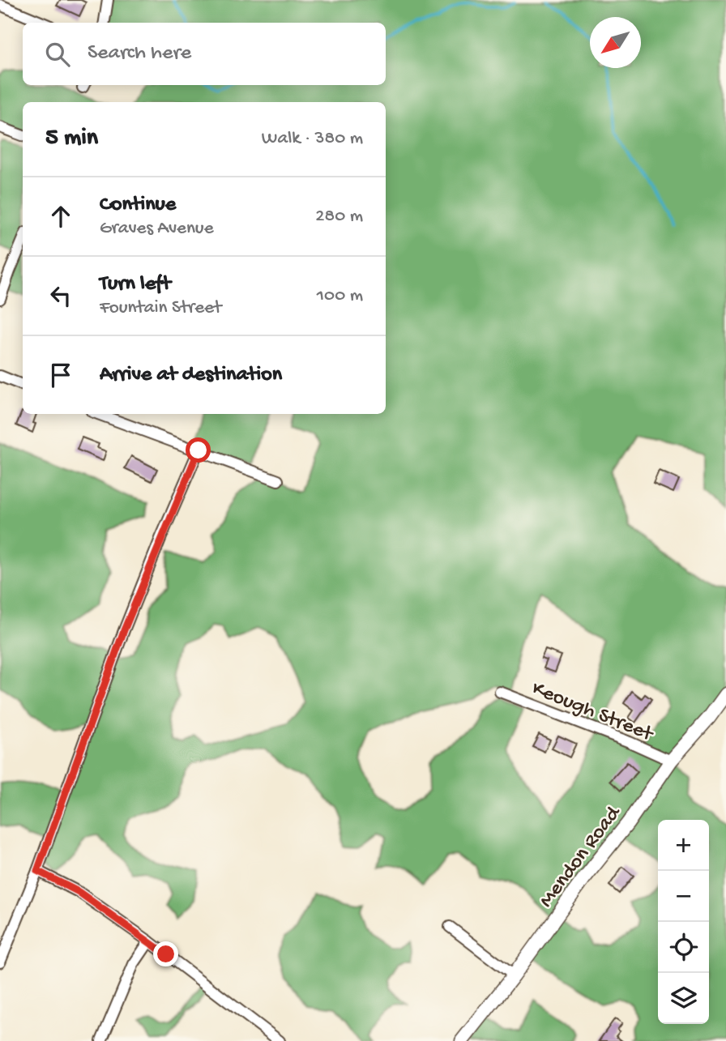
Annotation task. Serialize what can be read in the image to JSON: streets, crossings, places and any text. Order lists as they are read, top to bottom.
{
  "streets": {
    "street": ["Keough Street", "Mendon Road"]
  },
  "crossings": [
    ["Keough Street", "Mendon Road"]
  ],
  "north": "bottom left",
  "page": {
    "search": "Search here",
    "heading": ["5 min", "Walk · 380 m"],
    "list": [
      ["Continue", "Graves Avenue", "280 m"],
      ["Turn left", "Fountain Street", "100 m"],
      "Arrive at destination"
    ],
    "map_buttons": ["+", "−"]
  }
}
